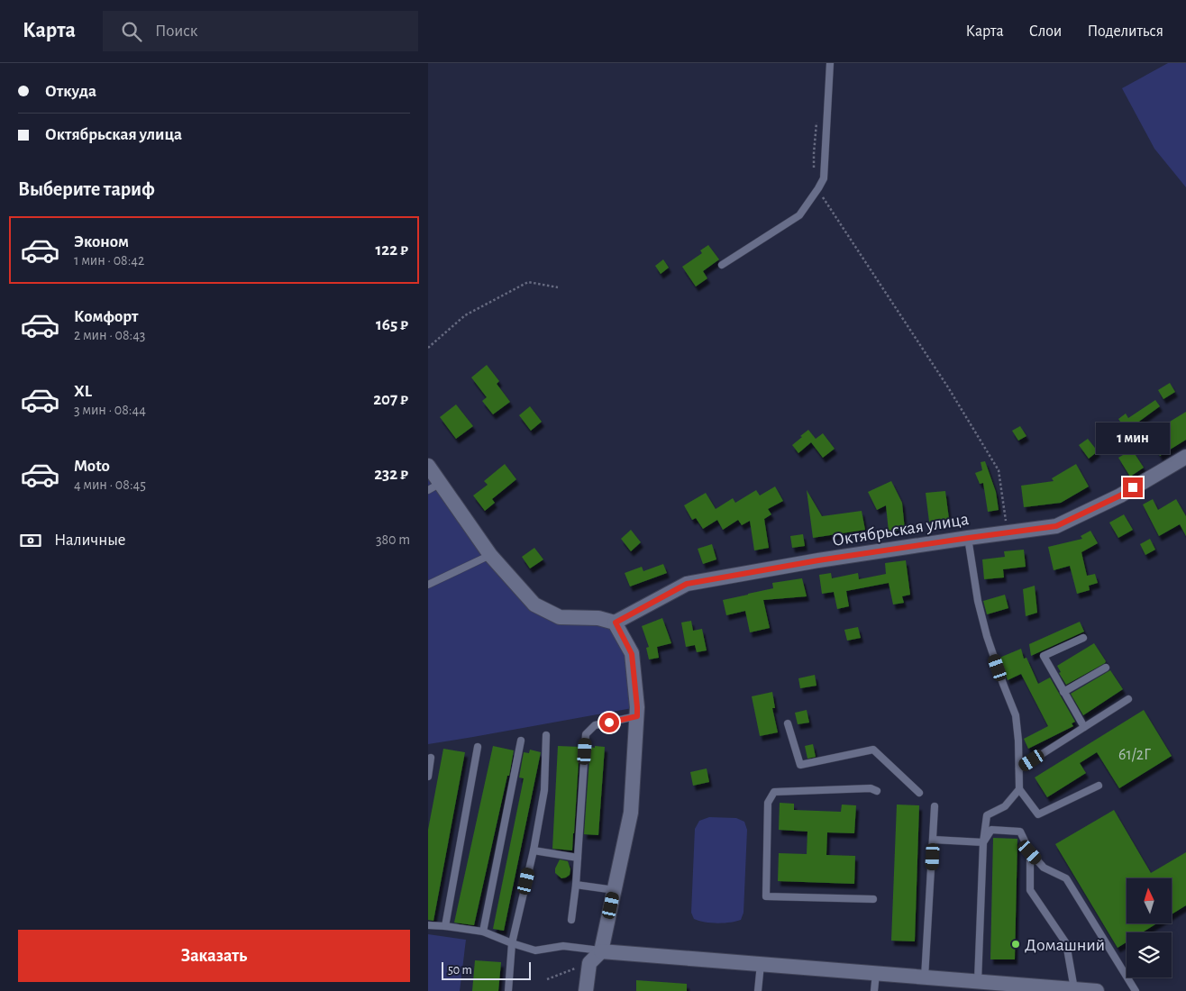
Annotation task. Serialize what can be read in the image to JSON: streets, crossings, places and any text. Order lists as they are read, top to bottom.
{
  "streets": {
    "street": ["Октябрьская улица"]
  },
  "places": ["Домашний"],
  "house_numbers": ["61/2Г"],
  "scale_bar": "50 m",
  "north": "top",
  "page": {
    "header": "Карта",
    "search": "Поиск",
    "nav": ["Карта", "Слои", "Поделиться"],
    "banner": ["Откуда", "Октябрьская улица"],
    "heading": "Выберите тариф",
    "list": [
      {
        "name": "Эконом",
        "note": "1 мин · 08:42",
        "value": "122 ₽"
      },
      {
        "name": "Комфорт",
        "note": "2 мин · 08:43",
        "value": "165 ₽"
      },
      {
        "name": "XL",
        "note": "3 мин · 08:44",
        "value": "207 ₽"
      },
      {
        "name": "Moto",
        "note": "4 мин · 08:45",
        "value": "232 ₽"
      }
    ],
    "bubble": "1 мин",
    "pay": ["Наличные", "380 m"],
    "buttons": "Заказать",
    "scale": "50 m"
  }
}
